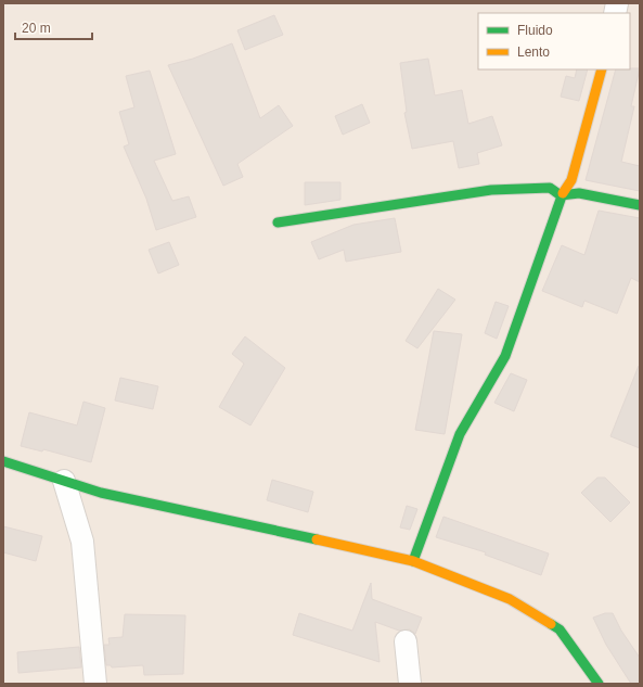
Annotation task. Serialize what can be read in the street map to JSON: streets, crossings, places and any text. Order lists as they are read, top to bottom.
{
  "legend": ["Fluido", "Lento"],
  "scale_bar": "20 m"
}
